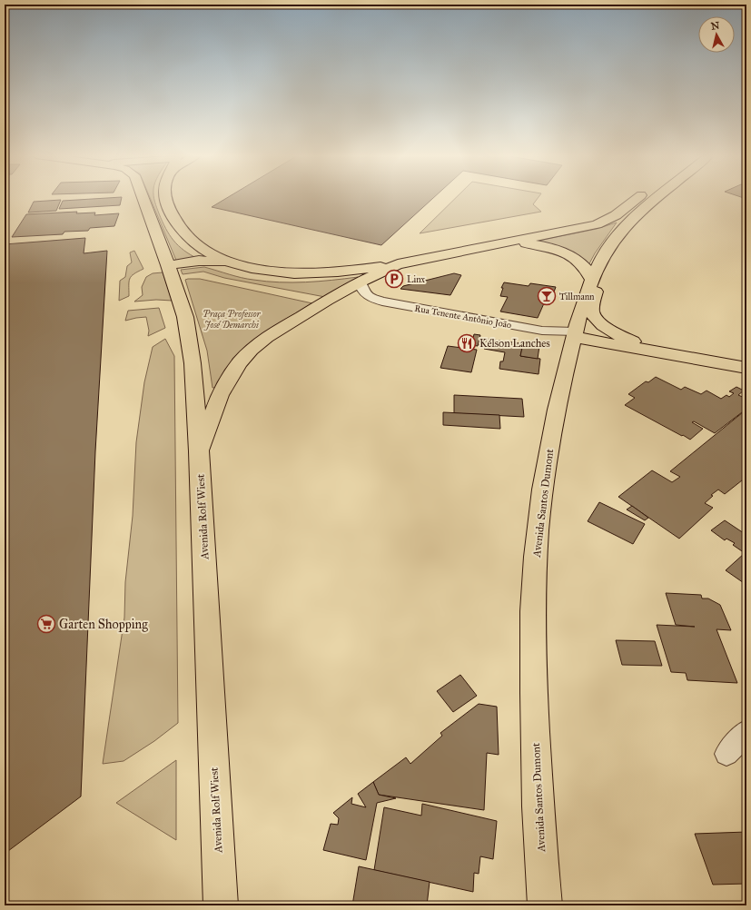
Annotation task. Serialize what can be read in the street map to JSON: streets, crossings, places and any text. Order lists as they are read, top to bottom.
{
  "streets": {
    "main road": ["Rua Tenente Antônio João", "Avenida Santos Dumont", "Avenida Rolf Wiest"]
  },
  "crossings": [
    ["Rua Tenente Antônio João", "Avenida Santos Dumont"]
  ],
  "parks": ["Praça Professor José Demarchi"],
  "places": {
    "parking": ["Linx"],
    "bar": ["Tillmann"],
    "restaurant": ["Kélson Lanches"],
    "supermarket": ["Garten Shopping"]
  },
  "north": "top"
}
